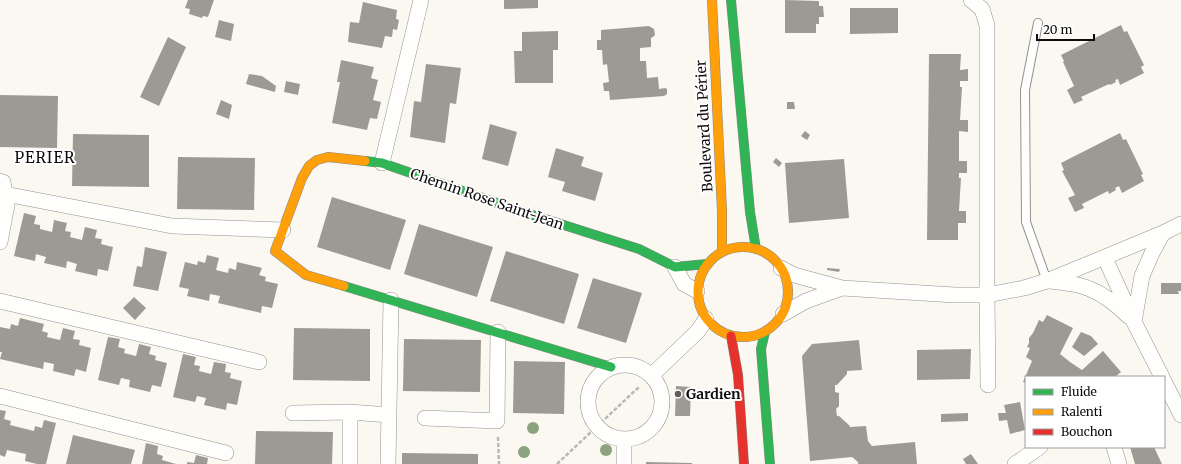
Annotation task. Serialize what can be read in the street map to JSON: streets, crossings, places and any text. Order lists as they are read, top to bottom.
{
  "streets": {
    "street": ["Boulevard du Périer", "Chemin Rose Saint-Jean"]
  },
  "districts": ["PERIER"],
  "places": ["Gardien"],
  "legend": ["Fluide", "Ralenti", "Bouchon"],
  "scale_bar": "20 m"
}
